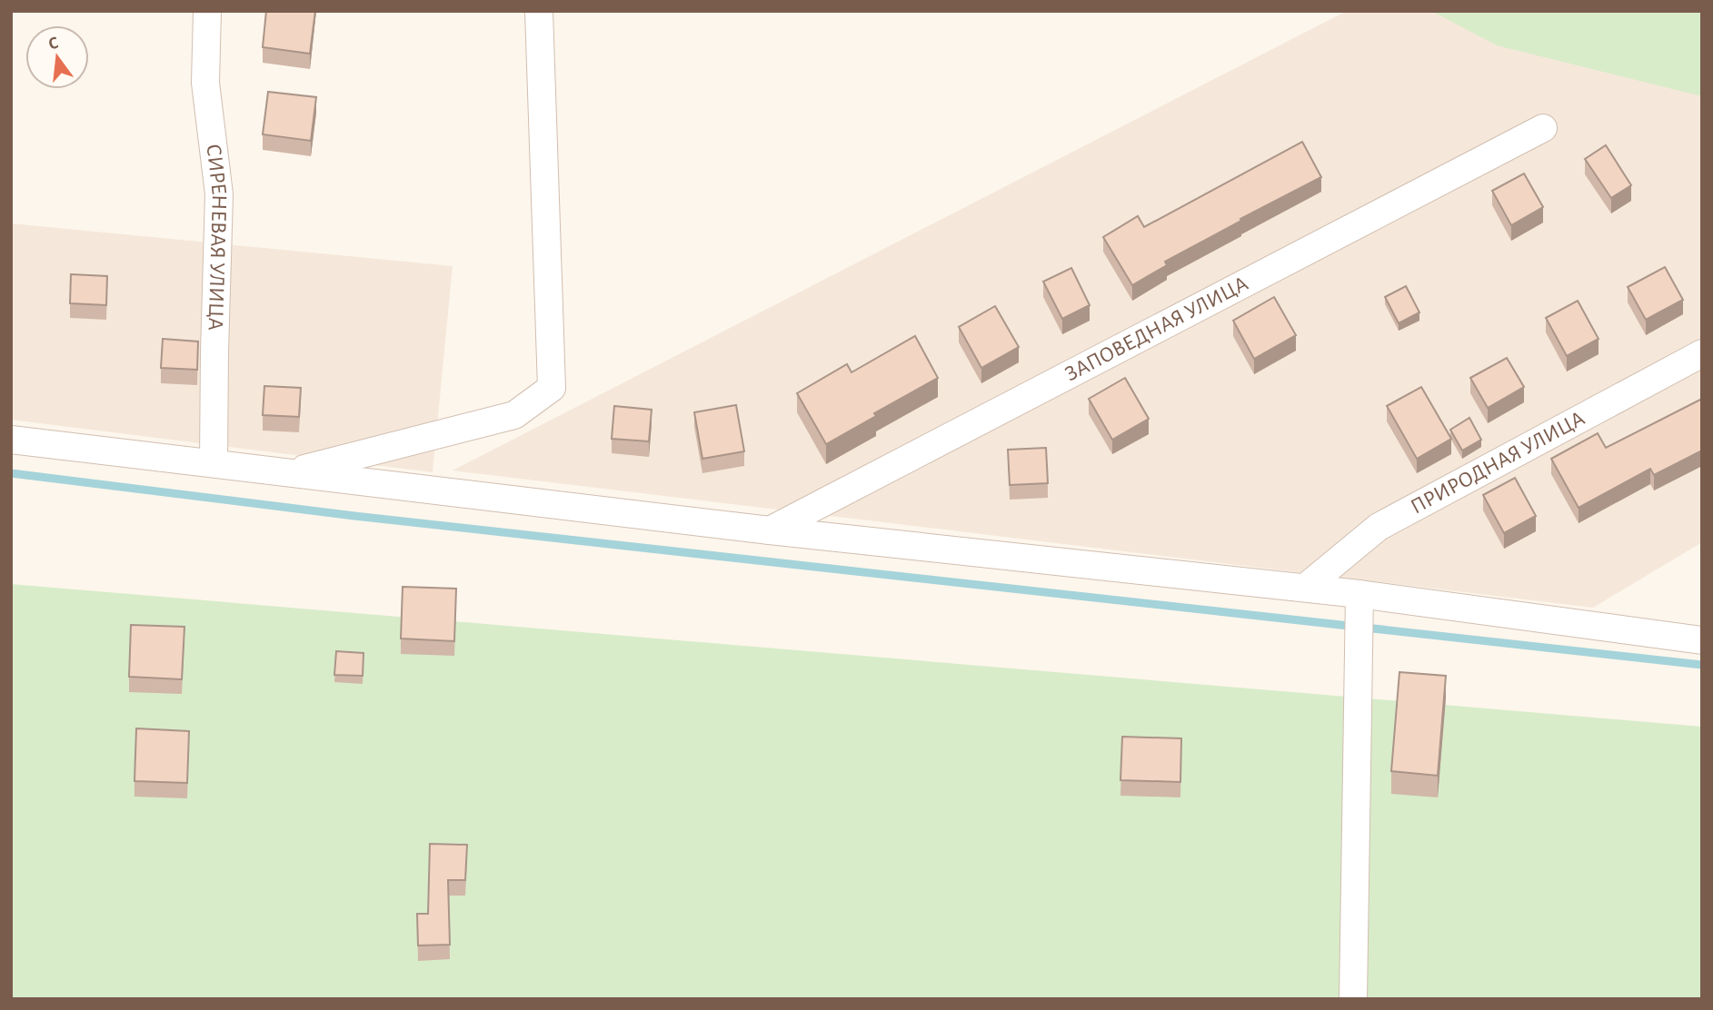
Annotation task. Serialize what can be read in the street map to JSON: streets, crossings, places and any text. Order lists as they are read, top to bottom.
{
  "streets": {
    "street": ["СИРЕНЕВАЯ УЛИЦА", "ЗАПОВЕДНАЯ УЛИЦА", "ПРИРОДНАЯ УЛИЦА"]
  },
  "north": "top"
}
